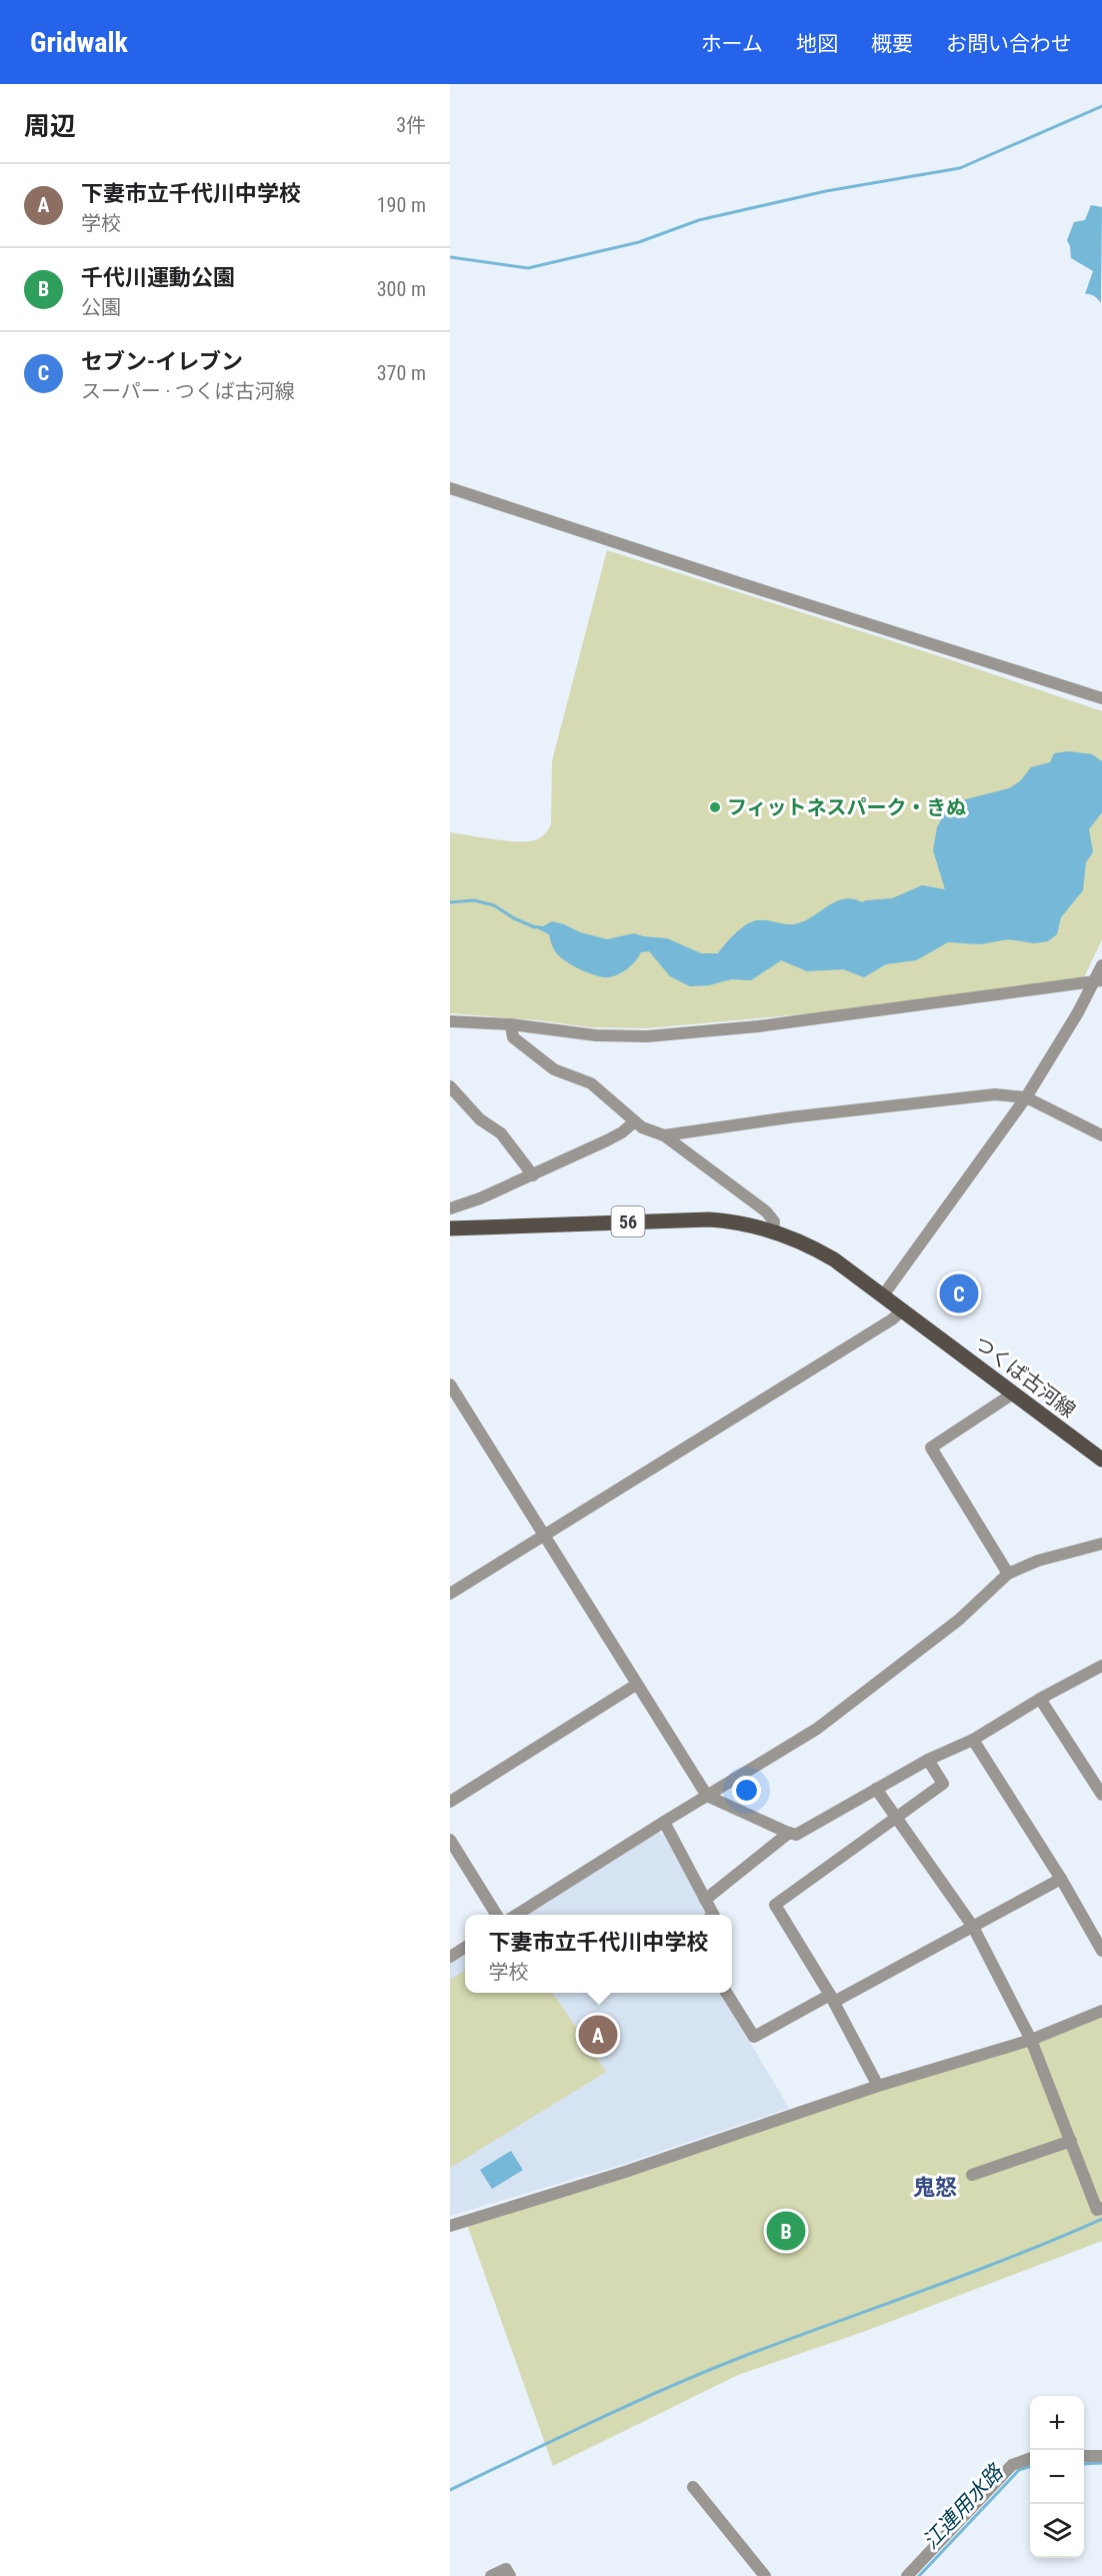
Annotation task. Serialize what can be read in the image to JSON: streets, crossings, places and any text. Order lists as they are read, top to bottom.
{
  "streets": {
    "main road": ["56", "つくば古河線"]
  },
  "districts": ["鬼怒"],
  "water": ["江連用水路"],
  "places": ["フィットネスパーク・きぬ"],
  "page": {
    "header": "Gridwalk",
    "nav": [
      "ホーム",
      "地図",
      "概要",
      "お問い合わせ"
    ],
    "heading": ["周辺", "3件"],
    "list": [
      {
        "mark": "A",
        "name": "下妻市立千代川中学校",
        "note": "学校",
        "value": "190 m"
      },
      {
        "mark": "B",
        "name": "千代川運動公園",
        "note": "公園",
        "value": "300 m"
      },
      {
        "mark": "C",
        "name": "セブン-イレブン",
        "note": "スーパー · つくば古河線",
        "value": "370 m"
      }
    ],
    "pins": ["C", "A", "B"],
    "popup": ["下妻市立千代川中学校", "学校"],
    "map_buttons": ["+", "−"]
  }
}
